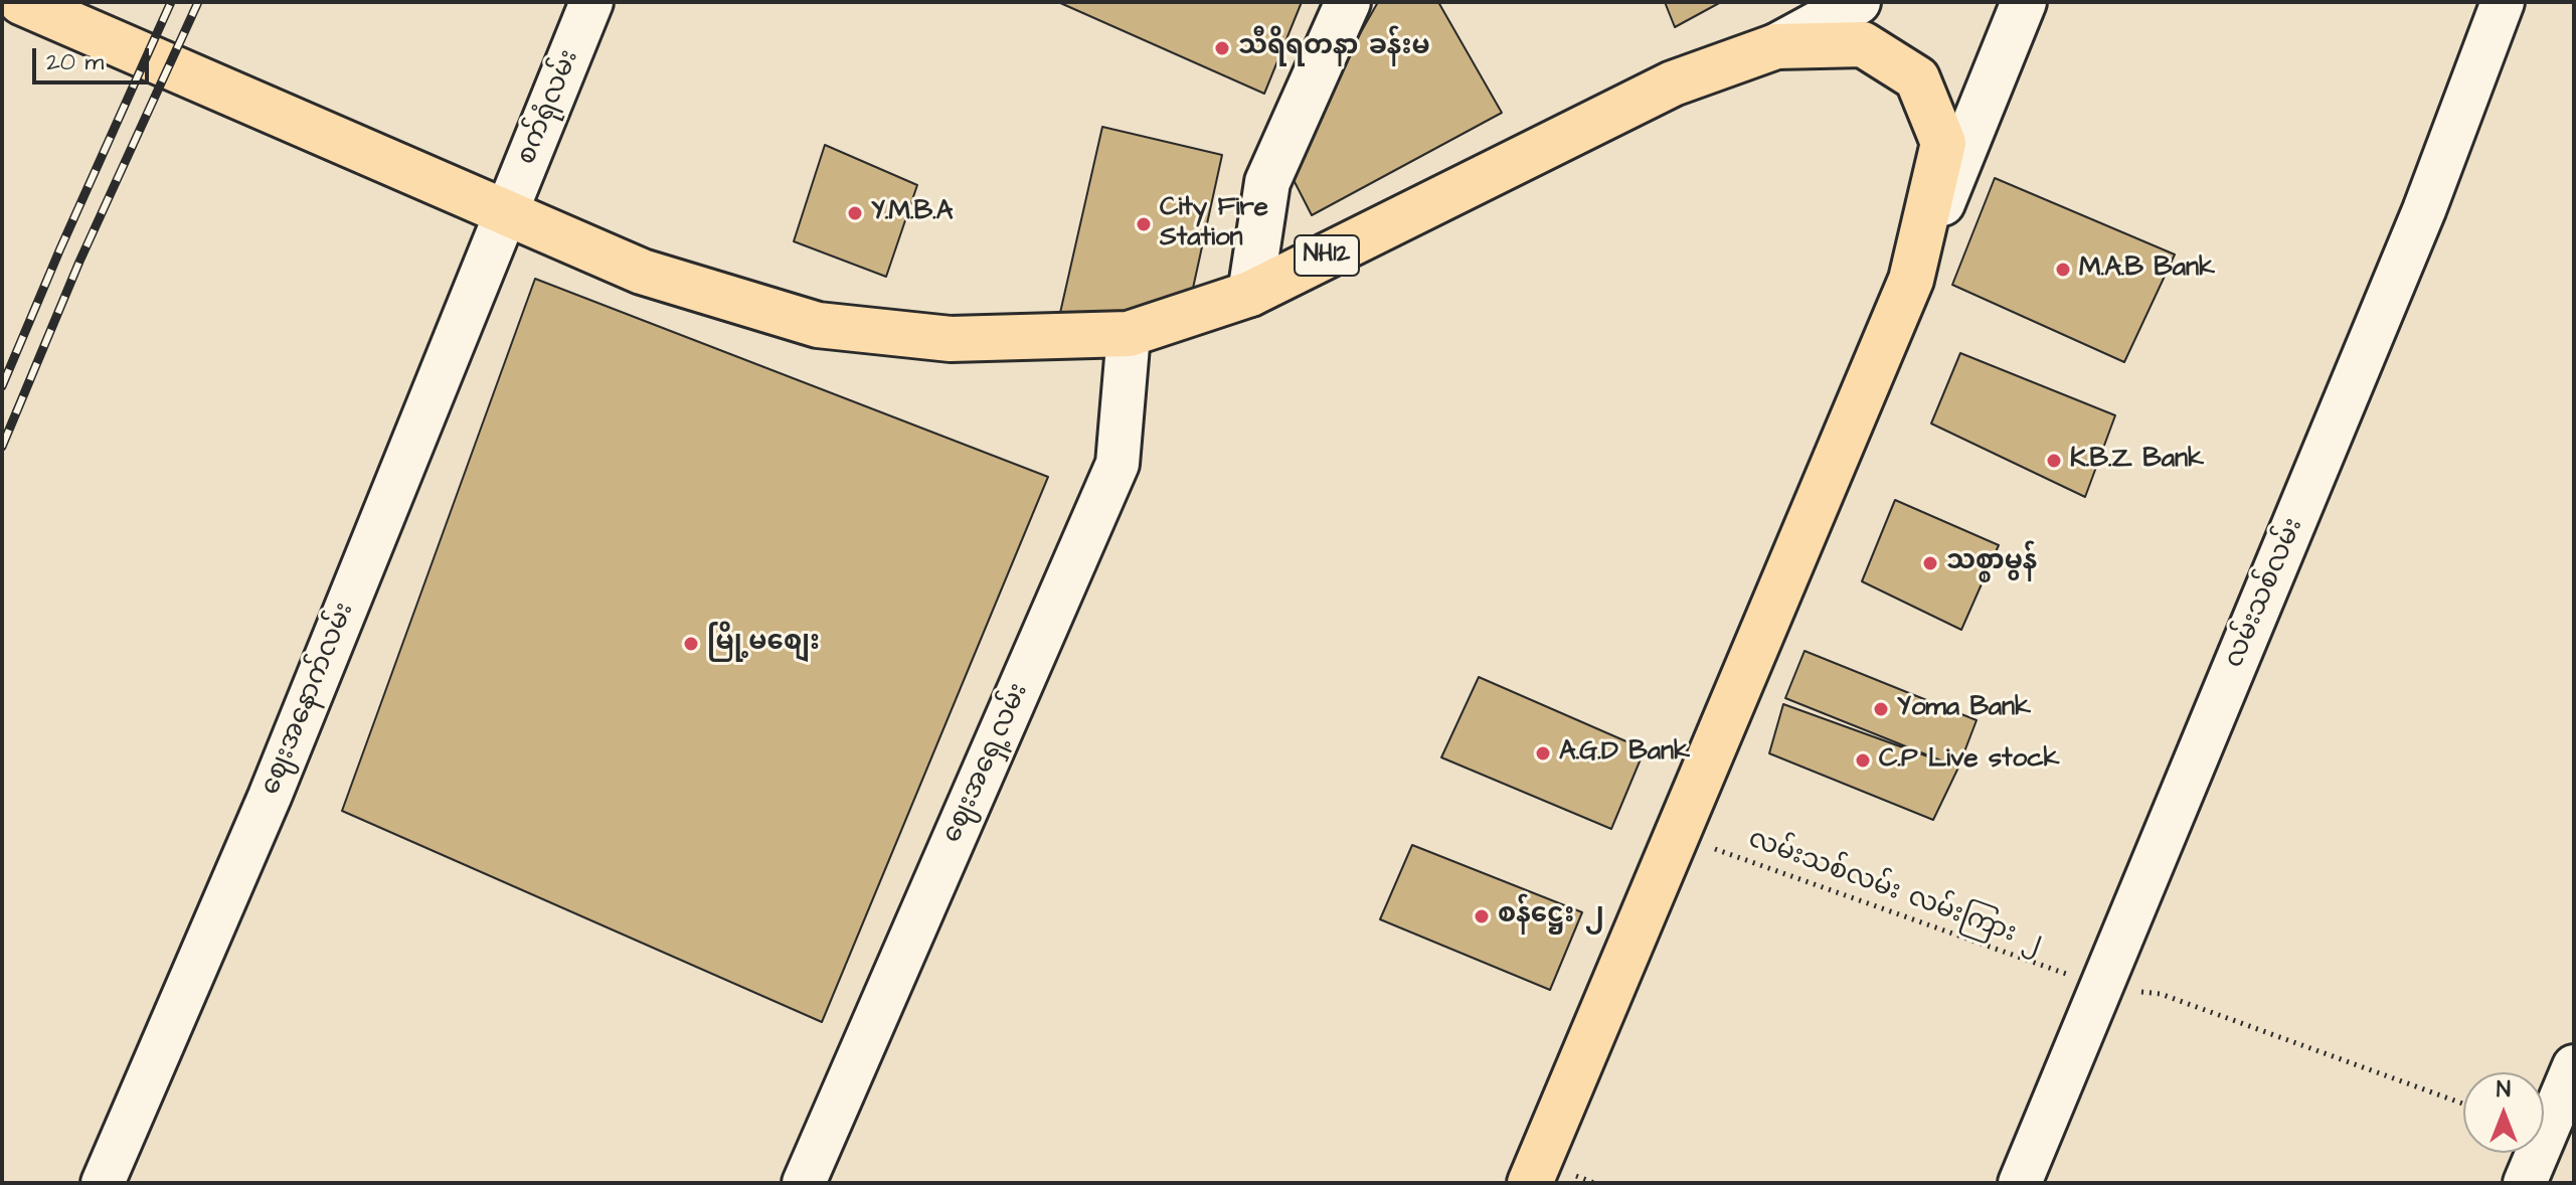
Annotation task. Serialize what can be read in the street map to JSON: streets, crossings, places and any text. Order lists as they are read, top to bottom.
{
  "streets": {
    "highway": ["NH12"],
    "street": [
      "စက်ရုံလမ်း",
      "လမ်းသစ်လမ်း",
      "ဈေးအနောက်လမ်း",
      "ဈေးအရှေ့လမ်း"
    ],
    "path": ["လမ်းသစ်လမ်း လမ်းကြား ၂"]
  },
  "crossings": [
    ["စက်ရုံလမ်း", "NH12"],
    ["စက်ရုံလမ်း", "ဈေးအနောက်လမ်း"],
    ["NH12", "ဈေးအနောက်လမ်း"],
    ["NH12", "ဈေးအရှေ့လမ်း"],
    ["NH12", "လမ်းသစ်လမ်း လမ်းကြား ၂"],
    ["လမ်းသစ်လမ်း", "လမ်းသစ်လမ်း လမ်းကြား ၂"]
  ],
  "places": [
    "သီရိရတနာ ခန်းမ",
    "Y.M.B.A",
    "City Fire Station",
    "M.A.B Bank",
    "K.B.Z Bank",
    "သစ္စာမွန်",
    "မြို့မစျေး",
    "Yoma Bank",
    "A.G.D Bank",
    "C.P Live stock",
    "စန်ဋ္ဌေး ၂"
  ],
  "scale_bar": "20 m",
  "north": "top"
}
